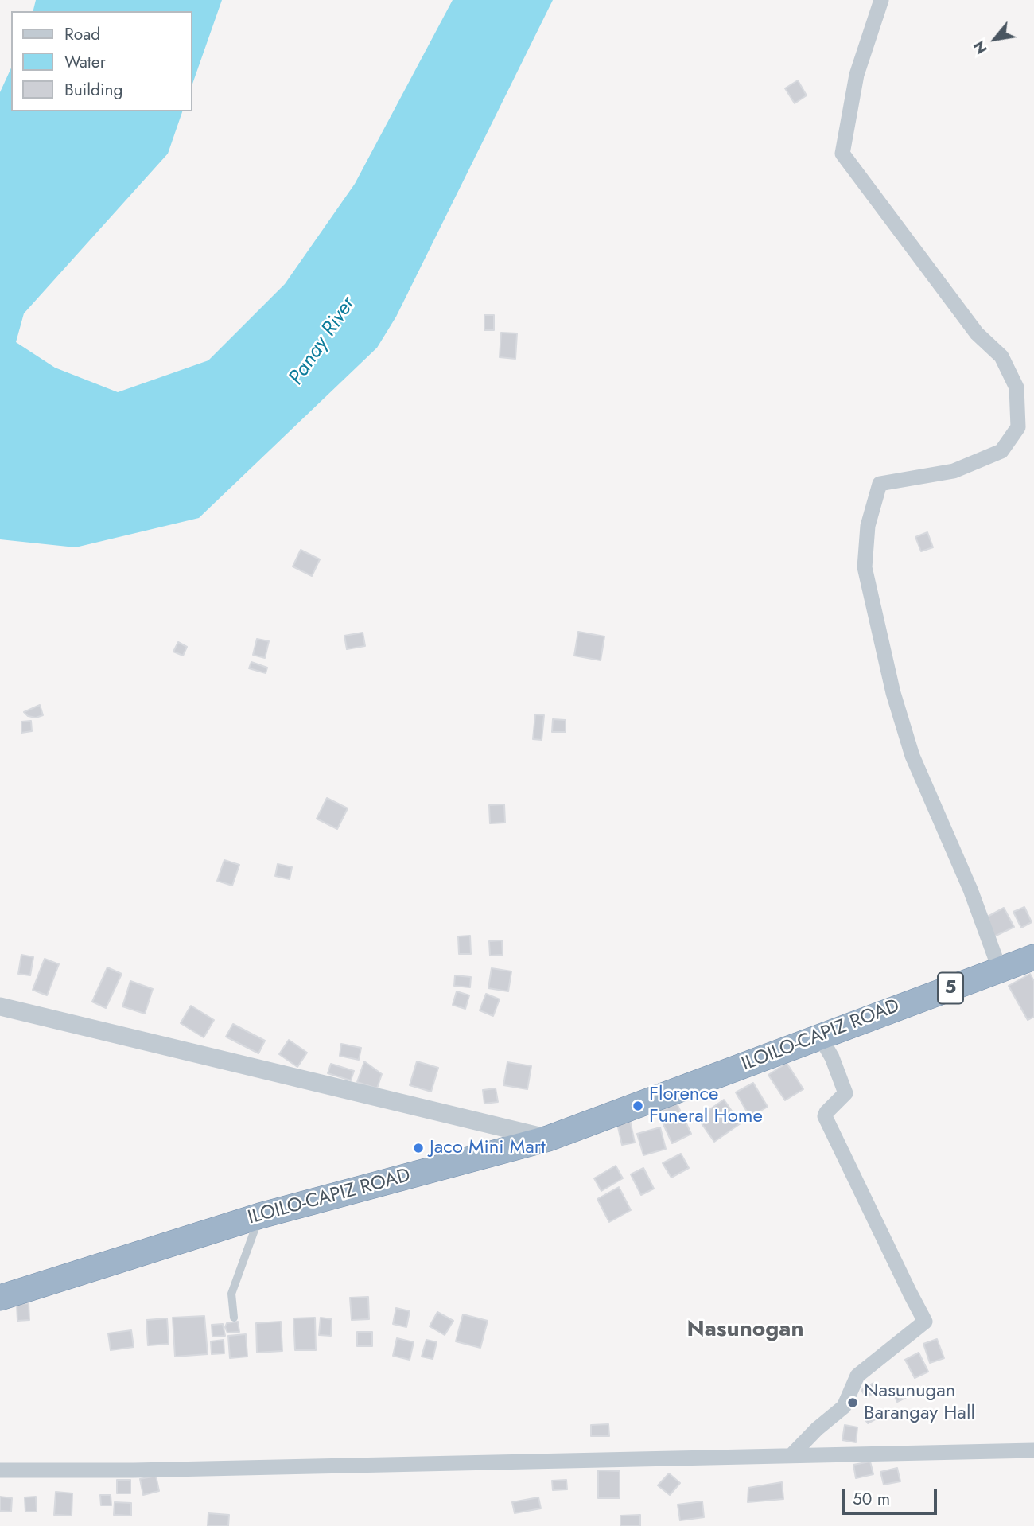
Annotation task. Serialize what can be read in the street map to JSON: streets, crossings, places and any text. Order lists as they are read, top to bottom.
{
  "streets": {
    "highway": ["5", "ILOILO-CAPIZ ROAD"]
  },
  "districts": ["Nasunogan"],
  "water": ["Panay River"],
  "places": ["Florence Funeral Home", "Jaco Mini Mart", "Nasunugan Barangay Hall"],
  "legend": ["Road", "Water", "Building"],
  "scale_bar": "50 m",
  "north": "bottom left"
}
